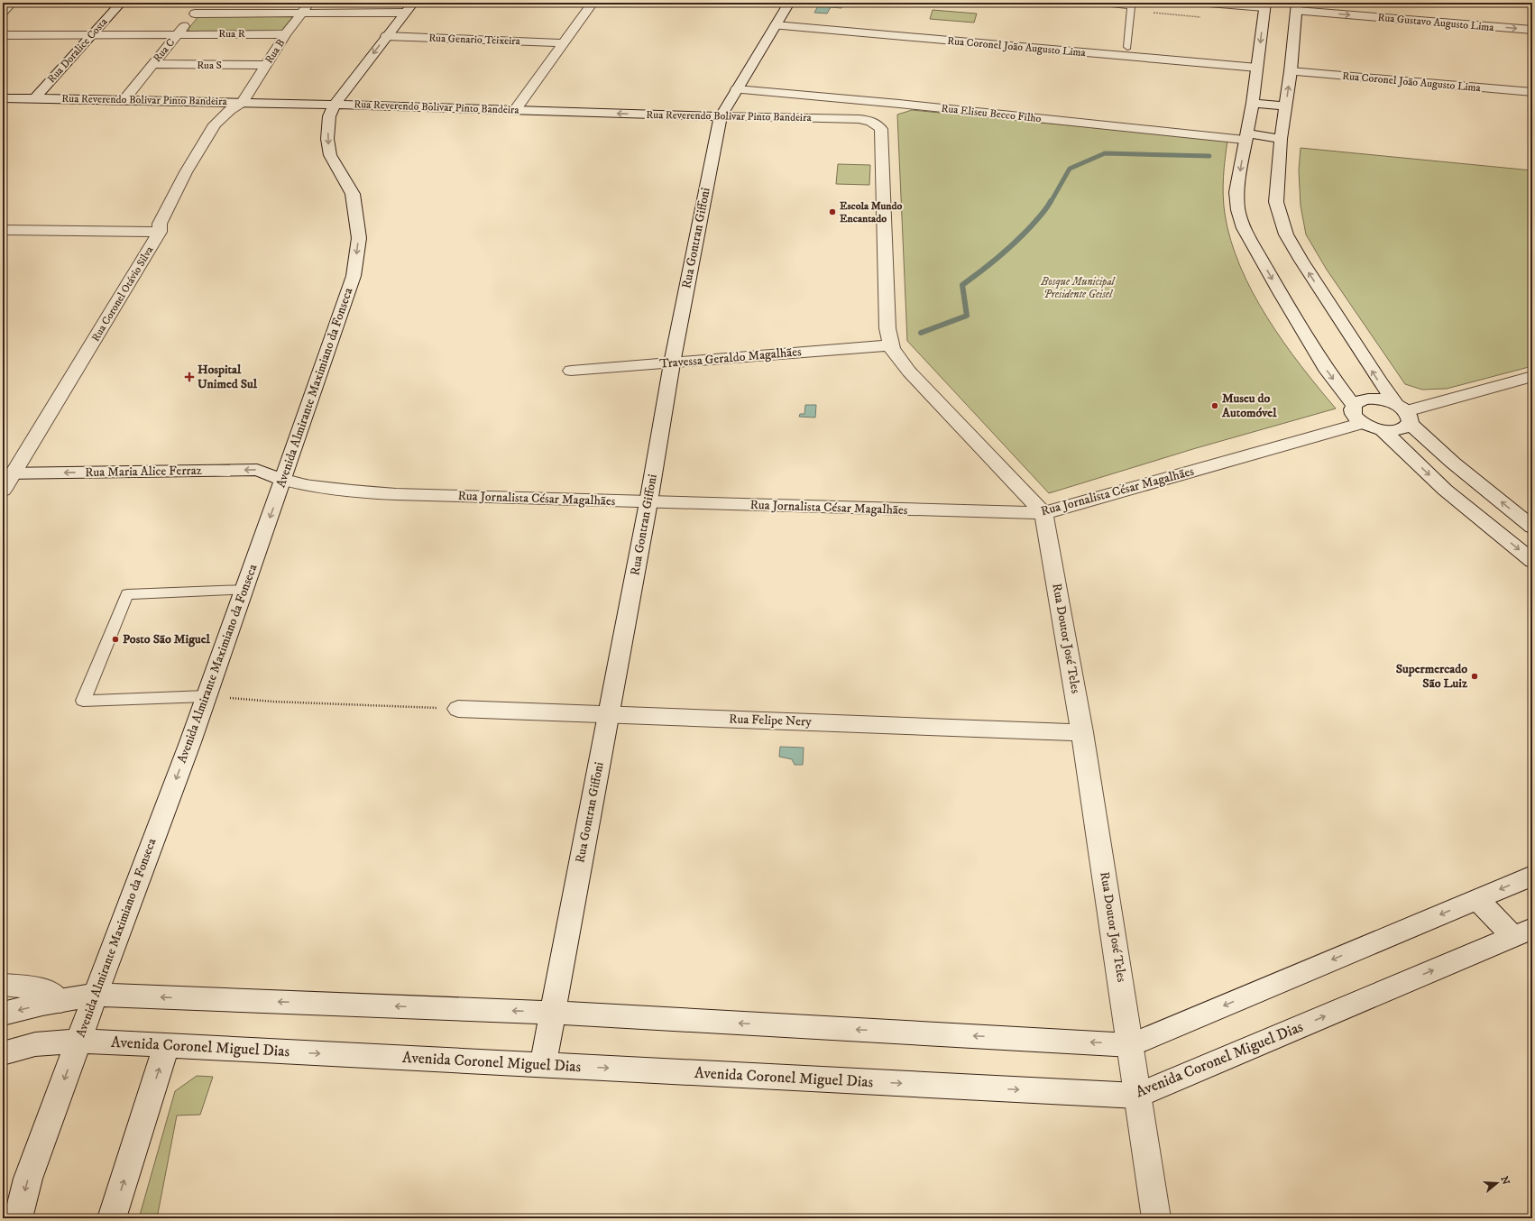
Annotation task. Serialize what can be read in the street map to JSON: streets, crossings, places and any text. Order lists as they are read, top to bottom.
{
  "streets": {
    "street": [
      "Rua Gustavo Augusto Lima",
      "Rua R",
      "Rua Genario Teixeira",
      "Rua Coronel João Augusto Lima",
      "Rua Doralice Costa",
      "Rua C",
      "Rua B",
      "Rua S",
      "Rua Reverendo Bolivar Pinto Bandeira",
      "Rua Eliseu Becco Filho",
      "Rua Gontran Giffoni",
      "Rua Coronel Otávio Silva",
      "Travessa Geraldo Magalhães",
      "Avenida Almirante Maximiano da Fonseca",
      "Rua Maria Alice Ferraz",
      "Rua Jornalista César Magalhães",
      "Rua Doutor José Teles",
      "Rua Felipe Nery",
      "Avenida Coronel Miguel Dias"
    ]
  },
  "crossings": [
    ["Rua R", "Rua Doralice Costa"],
    ["Rua R", "Rua C"],
    ["Rua R", "Rua B"],
    ["Rua Genario Teixeira", "Avenida Almirante Maximiano da Fonseca"],
    ["Rua Coronel João Augusto Lima", "Rua Gontran Giffoni"],
    ["Rua Doralice Costa", "Rua Reverendo Bolivar Pinto Bandeira"],
    ["Rua C", "Rua S"],
    ["Rua C", "Rua Reverendo Bolivar Pinto Bandeira"],
    ["Rua B", "Rua S"],
    ["Rua B", "Rua Reverendo Bolivar Pinto Bandeira"],
    ["Rua B", "Rua Coronel Otávio Silva"],
    ["Rua Reverendo Bolivar Pinto Bandeira", "Rua Gontran Giffoni"],
    ["Rua Reverendo Bolivar Pinto Bandeira", "Rua Coronel Otávio Silva"],
    ["Rua Reverendo Bolivar Pinto Bandeira", "Avenida Almirante Maximiano da Fonseca"],
    ["Rua Eliseu Becco Filho", "Rua Gontran Giffoni"],
    ["Rua Gontran Giffoni", "Travessa Geraldo Magalhães"],
    ["Rua Gontran Giffoni", "Rua Jornalista César Magalhães"],
    ["Rua Gontran Giffoni", "Rua Felipe Nery"],
    ["Rua Gontran Giffoni", "Avenida Coronel Miguel Dias"],
    ["Rua Coronel Otávio Silva", "Rua Maria Alice Ferraz"],
    ["Avenida Almirante Maximiano da Fonseca", "Rua Maria Alice Ferraz"],
    ["Avenida Almirante Maximiano da Fonseca", "Rua Jornalista César Magalhães"],
    ["Avenida Almirante Maximiano da Fonseca", "Avenida Coronel Miguel Dias"],
    ["Rua Maria Alice Ferraz", "Rua Jornalista César Magalhães"],
    ["Rua Jornalista César Magalhães", "Rua Doutor José Teles"],
    ["Rua Doutor José Teles", "Rua Felipe Nery"],
    ["Rua Doutor José Teles", "Avenida Coronel Miguel Dias"]
  ],
  "one_way": ["Rua Gustavo Augusto Lima", "Avenida Almirante Maximiano da Fonseca", "Rua Maria Alice Ferraz"],
  "parks": ["Bosque Municipal Presidente Geisel"],
  "places": {
    "other": [
      "Escola Mundo Encantado",
      "Museu do Automóvel",
      "Posto São Miguel",
      "Supermercado São Luiz"
    ],
    "health": ["Hospital Unimed Sul"]
  },
  "north": "right"
}
